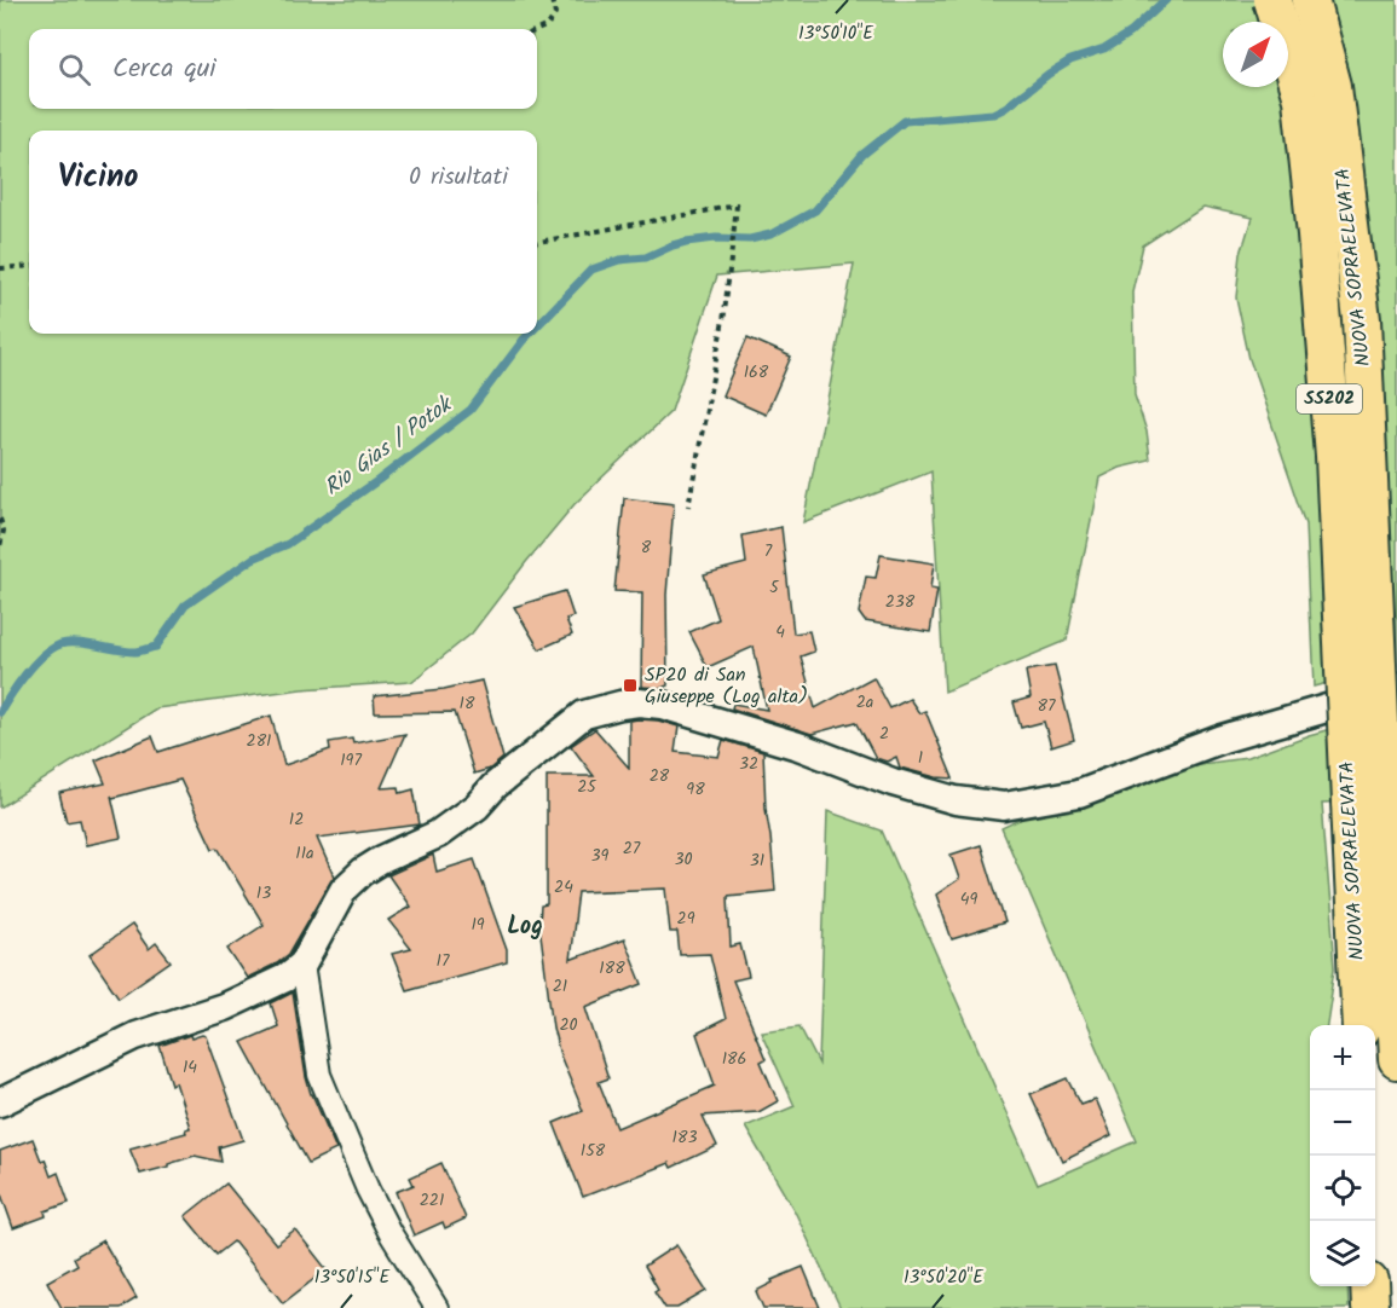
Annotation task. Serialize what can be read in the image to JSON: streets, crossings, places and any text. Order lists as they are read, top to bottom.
{
  "streets": {
    "highway": ["NUOVA SOPRAELEVATA", "SS202"]
  },
  "districts": ["Log"],
  "water": ["Rio Gias / Potok"],
  "places": {
    "transit": ["SP20 di San Giuseppe (Log alta)"]
  },
  "house_numbers": [
    "168",
    "8",
    "7",
    "5",
    "238",
    "4",
    "2a",
    "18",
    "87",
    "2",
    "281",
    "1",
    "197",
    "32",
    "28",
    "25",
    "98",
    "12",
    "27",
    "11a",
    "39",
    "30",
    "31",
    "24",
    "13",
    "49",
    "29",
    "19",
    "17",
    "188",
    "21",
    "20",
    "186",
    "14",
    "183",
    "158",
    "221"
  ],
  "north": "top right",
  "page": {
    "search": "Cerca qui",
    "heading": ["Vicino", "0 risultati"],
    "map_buttons": ["+", "−"]
  },
  "coordinates": ["13°50'10\"E", "13°50'15\"E", "13°50'20\"E"]
}
